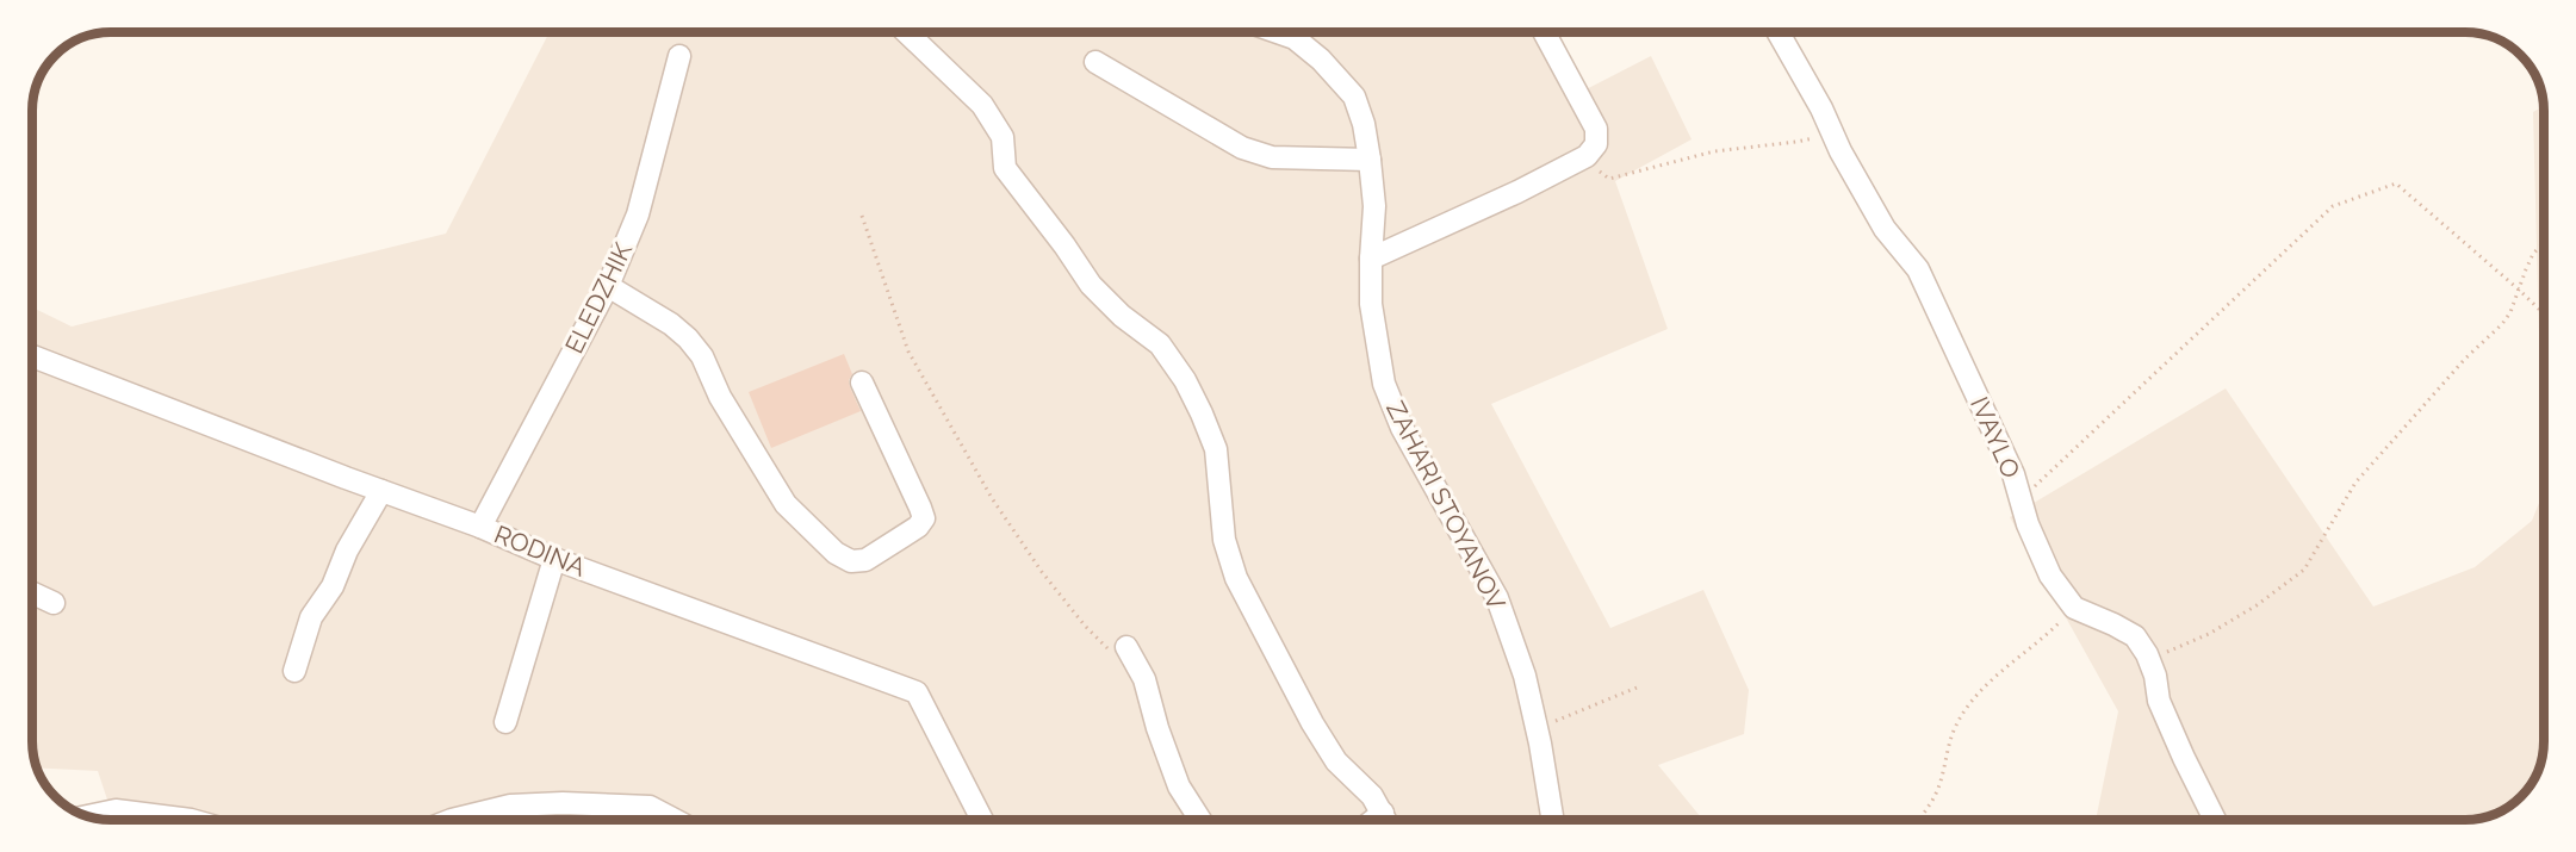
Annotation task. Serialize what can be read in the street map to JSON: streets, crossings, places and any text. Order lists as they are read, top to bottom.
{
  "streets": {
    "street": [
      "ELEDZHIK",
      "IVAYLO",
      "ZAHARI STOYANOV",
      "RODINA"
    ]
  },
  "crossings": [
    ["ELEDZHIK", "RODINA"]
  ]
}
